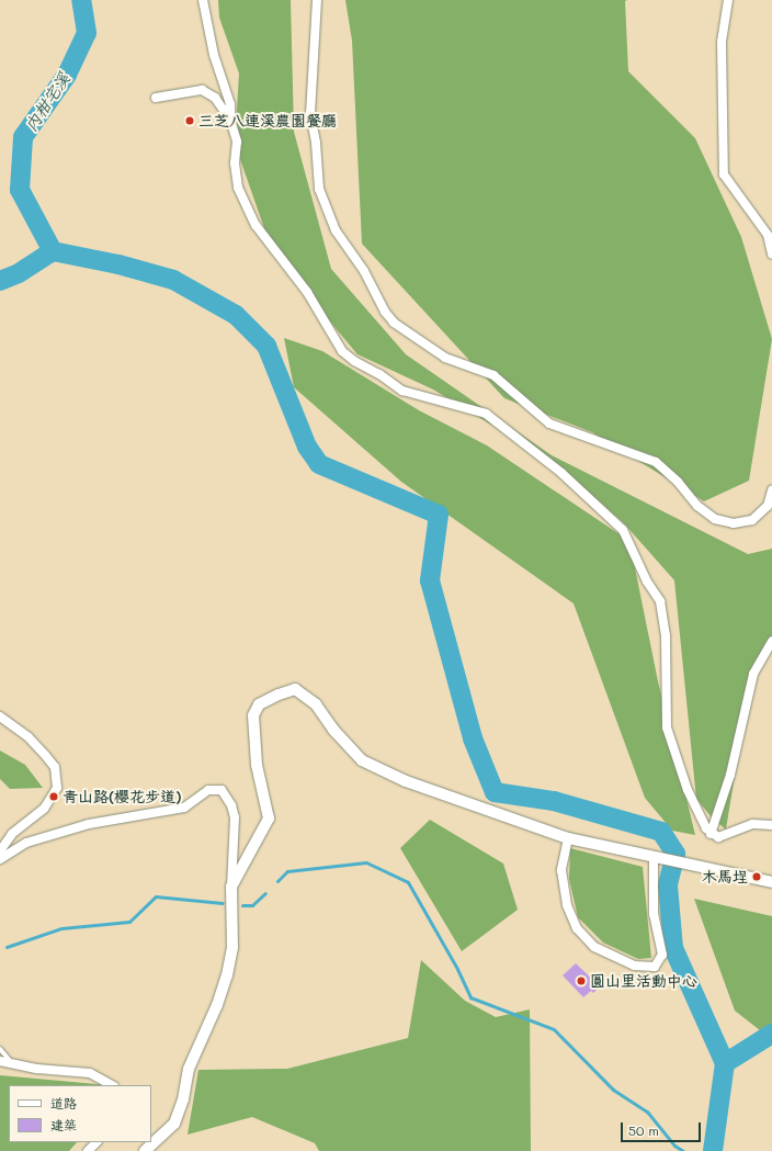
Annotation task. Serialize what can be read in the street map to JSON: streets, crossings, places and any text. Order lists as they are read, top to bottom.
{
  "water": ["內柑宅溪"],
  "places": [
    "三芝八連溪農園餐廳",
    "青山路(櫻花步道)",
    "木馬埕",
    "圓山里活動中心"
  ],
  "legend": ["道路", "建築"],
  "scale_bar": "50 m"
}
